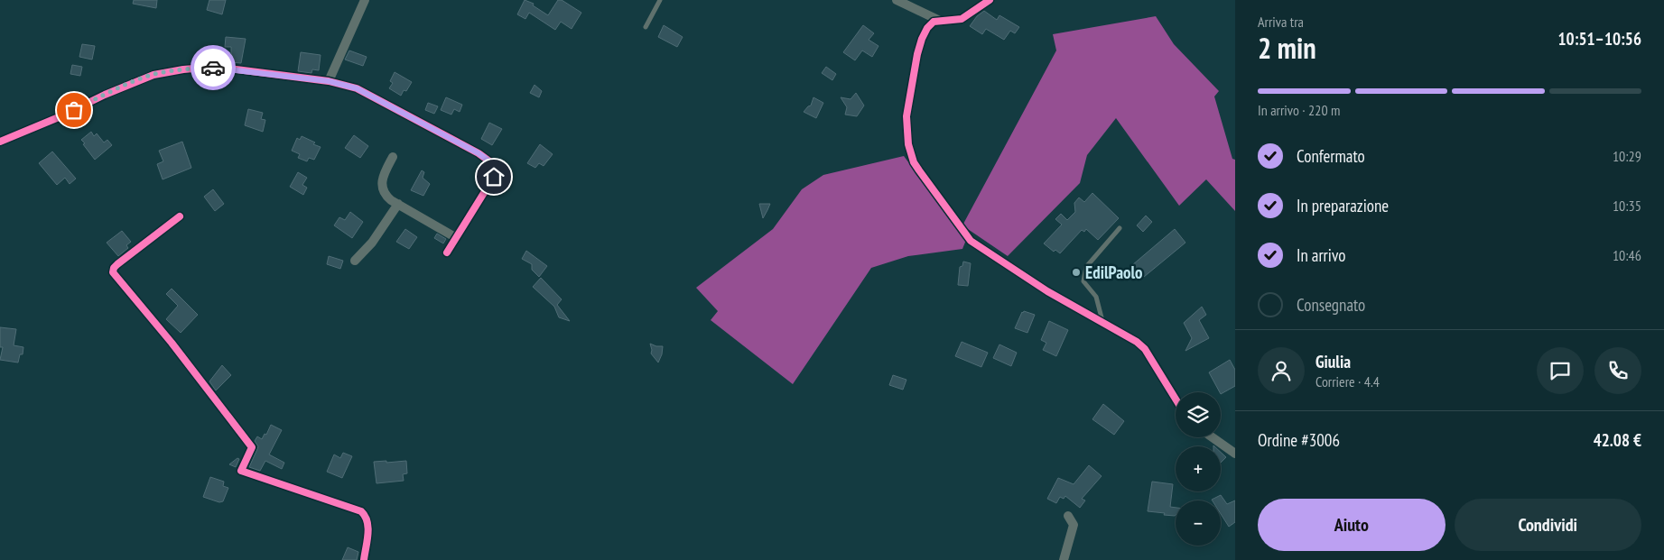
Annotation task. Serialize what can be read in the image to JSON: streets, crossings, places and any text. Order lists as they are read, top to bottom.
{
  "places": ["EdilPaolo"],
  "page": {
    "heading": ["2 min", "Arriva tra", "10:51–10:56"],
    "panel": [
      "Giulia",
      "Corriere · 4.4",
      "Ordine #3006",
      "42.08 €"
    ],
    "bar": "In arrivo · 220 m",
    "list": [
      ["Confermato", "10:29"],
      ["In preparazione", "10:35"],
      ["In arrivo", "10:46"],
      "Consegnato"
    ],
    "map_buttons": ["+", "−"],
    "buttons": ["Aiuto", "Condividi"]
  }
}
